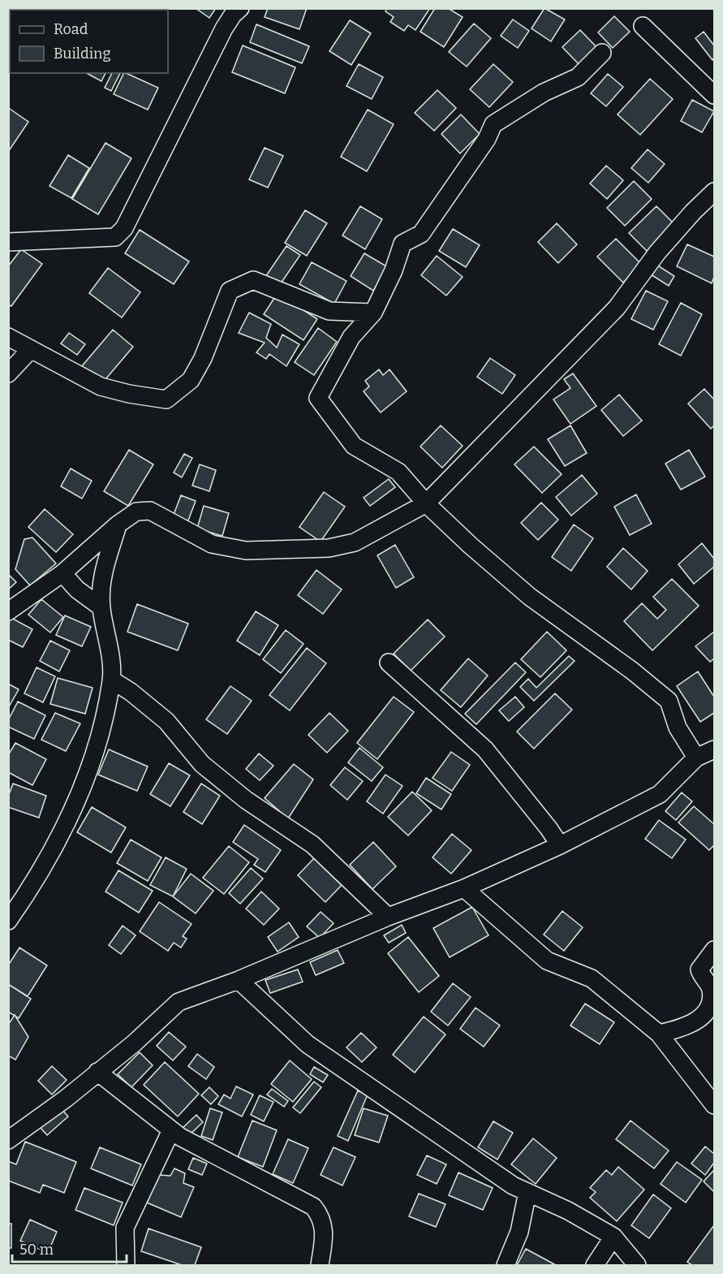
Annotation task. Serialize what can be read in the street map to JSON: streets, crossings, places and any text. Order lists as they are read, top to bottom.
{
  "legend": ["Road", "Building"],
  "scale_bar": "50 m"
}
